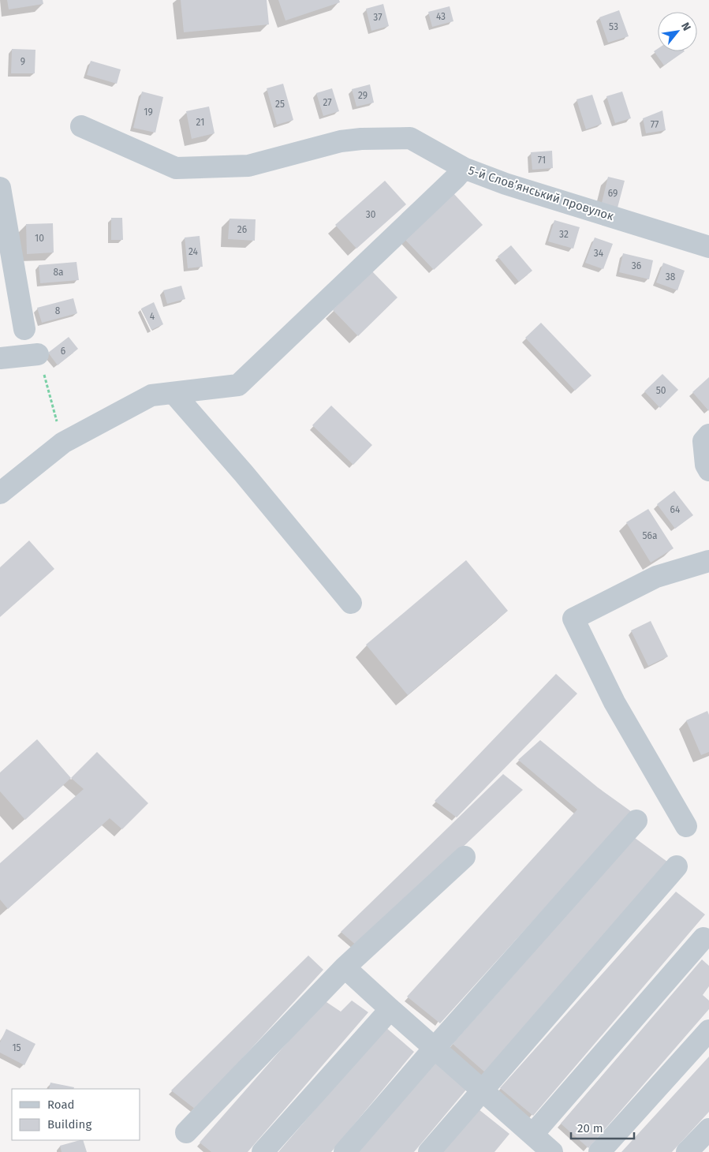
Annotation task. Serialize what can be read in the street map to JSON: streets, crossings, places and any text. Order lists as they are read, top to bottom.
{
  "streets": {
    "street": ["5-й Слов’янський провулок"]
  },
  "house_numbers": [
    "43",
    "37",
    "53",
    "9",
    "29",
    "27",
    "25",
    "19",
    "21",
    "77",
    "71",
    "69",
    "30",
    "26",
    "32",
    "10",
    "24",
    "34",
    "36",
    "8а",
    "38",
    "8",
    "4",
    "6",
    "50",
    "64",
    "56а",
    "15"
  ],
  "legend": ["Road", "Building"],
  "scale_bar": "20 m",
  "north": "top right"
}
